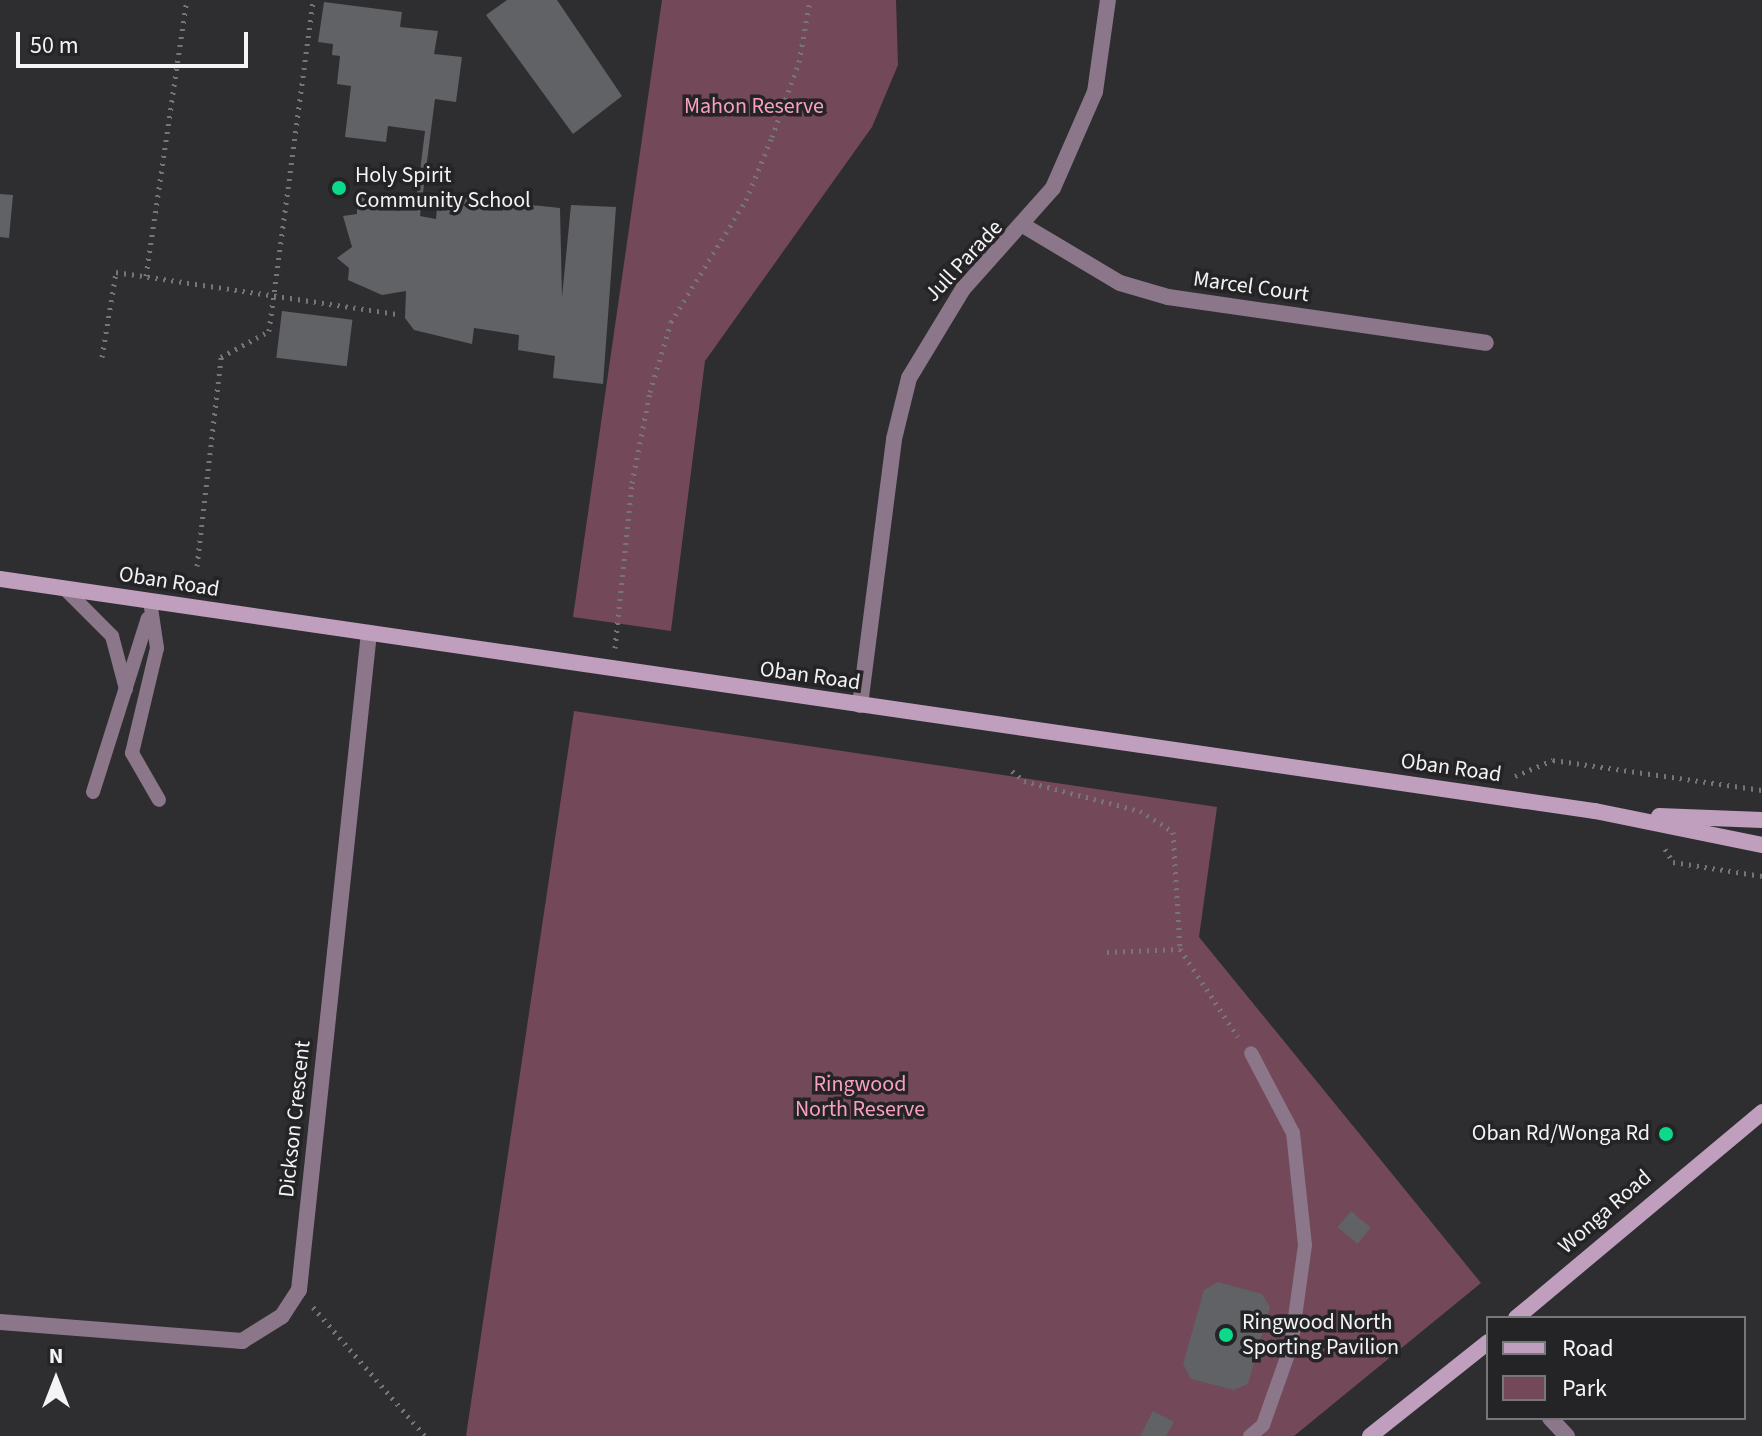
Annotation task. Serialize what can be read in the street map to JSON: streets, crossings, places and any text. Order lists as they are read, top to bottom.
{
  "streets": {
    "main road": ["Oban Road", "Wonga Road"],
    "street": ["Jull Parade", "Marcel Court", "Dickson Crescent"]
  },
  "crossings": [
    ["Jull Parade", "Marcel Court"],
    ["Jull Parade", "Oban Road"],
    ["Oban Road", "Dickson Crescent"]
  ],
  "parks": ["Mahon Reserve", "Ringwood North Reserve"],
  "places": ["Holy Spirit Community School", "Oban Rd/Wonga Rd", "Ringwood North Sporting Pavilion"],
  "legend": ["Road", "Park"],
  "scale_bar": "50 m",
  "north": "top"
}
